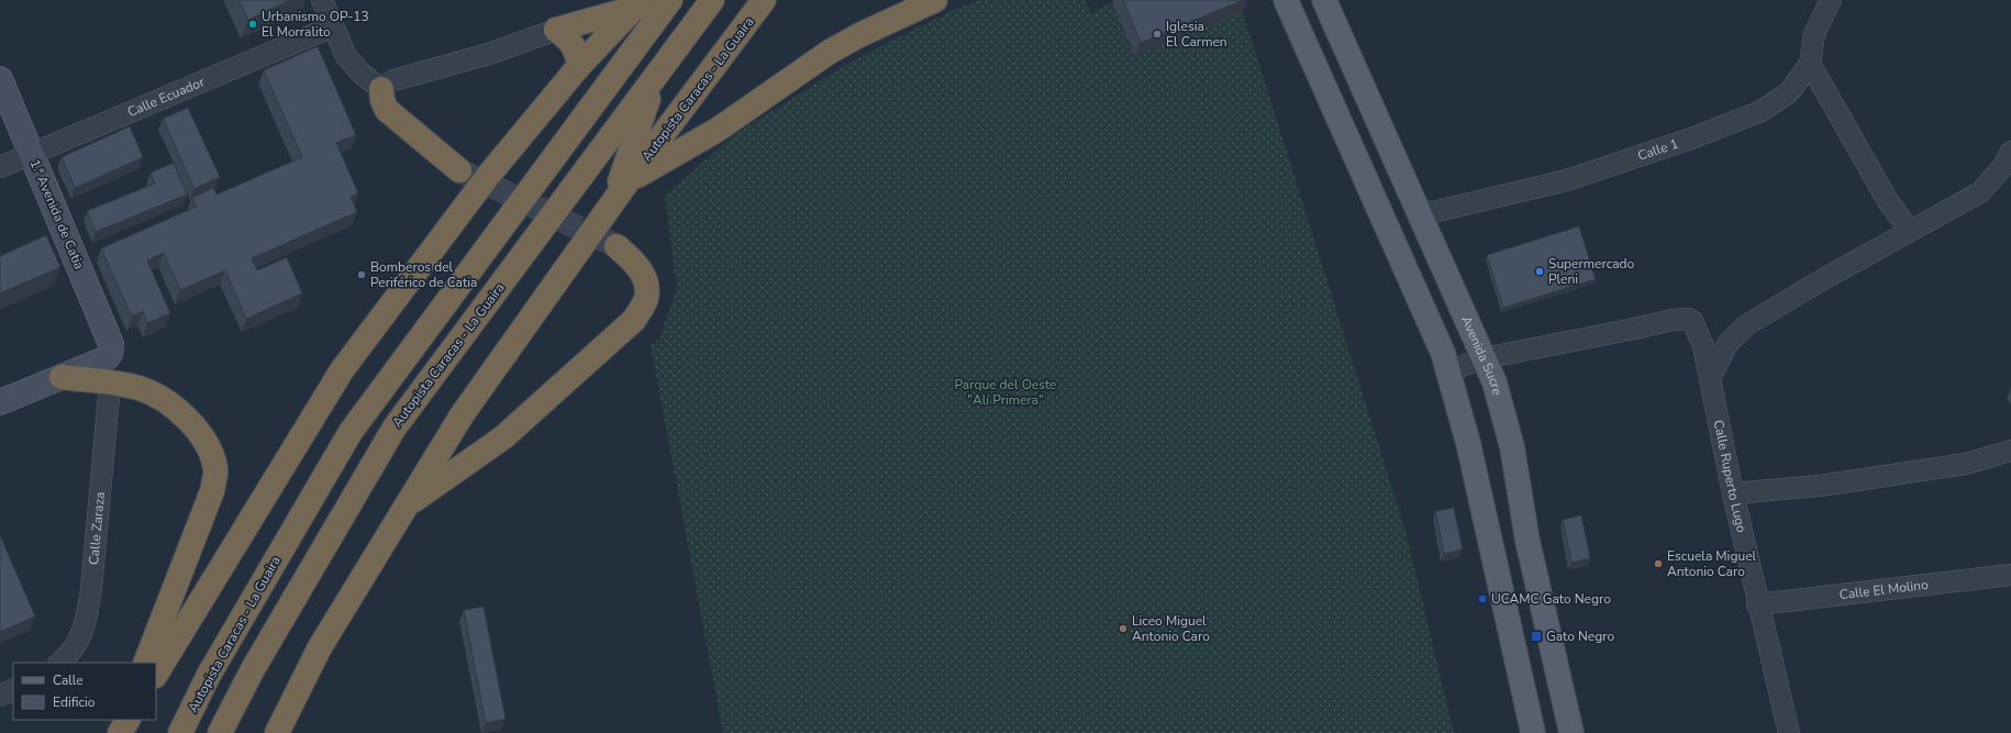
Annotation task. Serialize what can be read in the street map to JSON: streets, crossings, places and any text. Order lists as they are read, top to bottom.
{
  "streets": {
    "highway": ["Autopista Caracas - La Guaira"],
    "main road": ["Avenida Sucre"],
    "street": [
      "Calle Ecuador",
      "Calle 1",
      "1.ª Avenida de Catia",
      "Calle Ruperto Lugo",
      "Calle Zaraza",
      "Calle El Molino"
    ]
  },
  "crossings": [
    ["Calle Ecuador", "1.ª Avenida de Catia"],
    ["Calle 1", "Avenida Sucre"],
    ["Avenida Sucre", "Calle Ruperto Lugo"],
    ["Calle Ruperto Lugo", "Calle El Molino"]
  ],
  "parks": ["Parque del Oeste \"Alí Primera\""],
  "places": {
    "other": [
      "Urbanismo OP-13 El Morralito",
      "Iglesia El Carmen",
      "Supermercado Pleni",
      "Bomberos del Periférico de Catia",
      "Escuela Miguel Antonio Caro",
      "Liceo Miguel Antonio Caro"
    ],
    "transit": ["UCAMC Gato Negro", "Gato Negro"]
  },
  "legend": ["Calle", "Edificio"]
}
